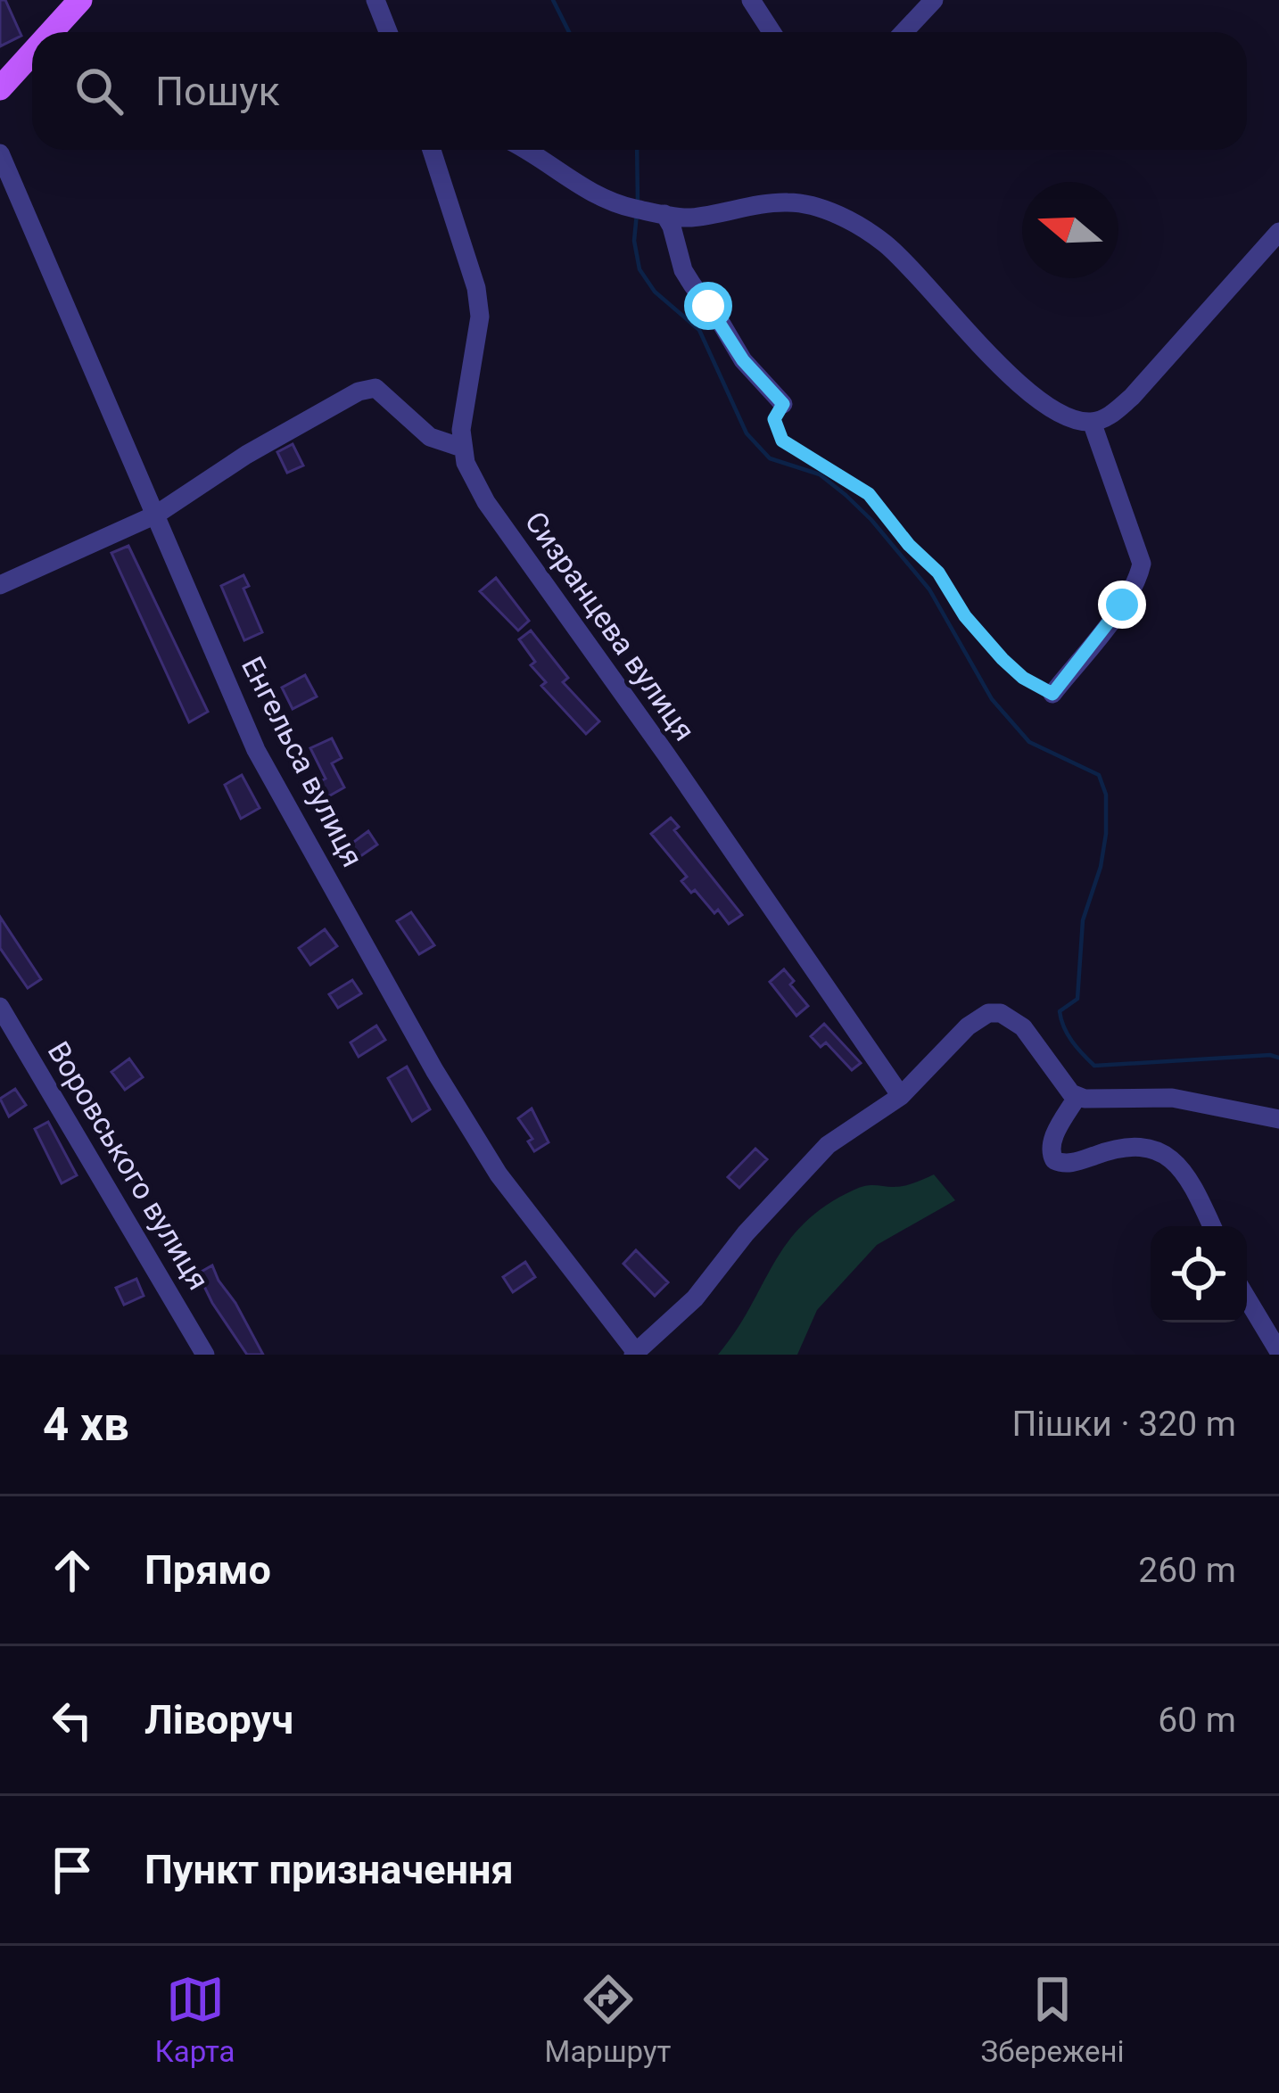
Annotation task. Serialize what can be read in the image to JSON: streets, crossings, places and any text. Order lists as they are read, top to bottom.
{
  "streets": {
    "street": ["Сизранцева вулиця", "Енгельса вулиця", "Воровського вулиця"]
  },
  "north": "left",
  "page": {
    "search": "Пошук",
    "heading": ["4 хв", "Пішки · 320 m"],
    "list": [
      ["Прямо", "260 m"],
      ["Ліворуч", "60 m"],
      "Пункт призначення"
    ],
    "nav": ["Карта", "Маршрут", "Збережені"]
  }
}
